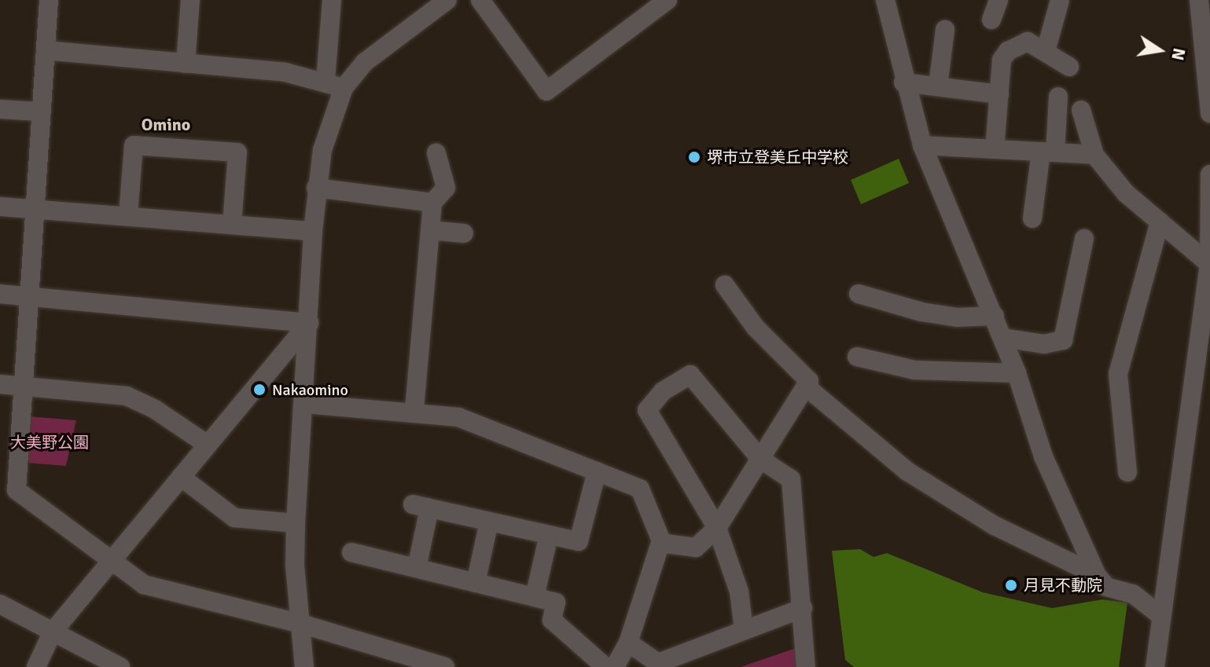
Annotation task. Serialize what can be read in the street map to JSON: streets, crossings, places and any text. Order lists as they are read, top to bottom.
{
  "districts": ["Omino"],
  "parks": ["大美野公園"],
  "places": ["堺市立登美丘中学校", "Nakaomino", "月見不動院"],
  "north": "right"
}
